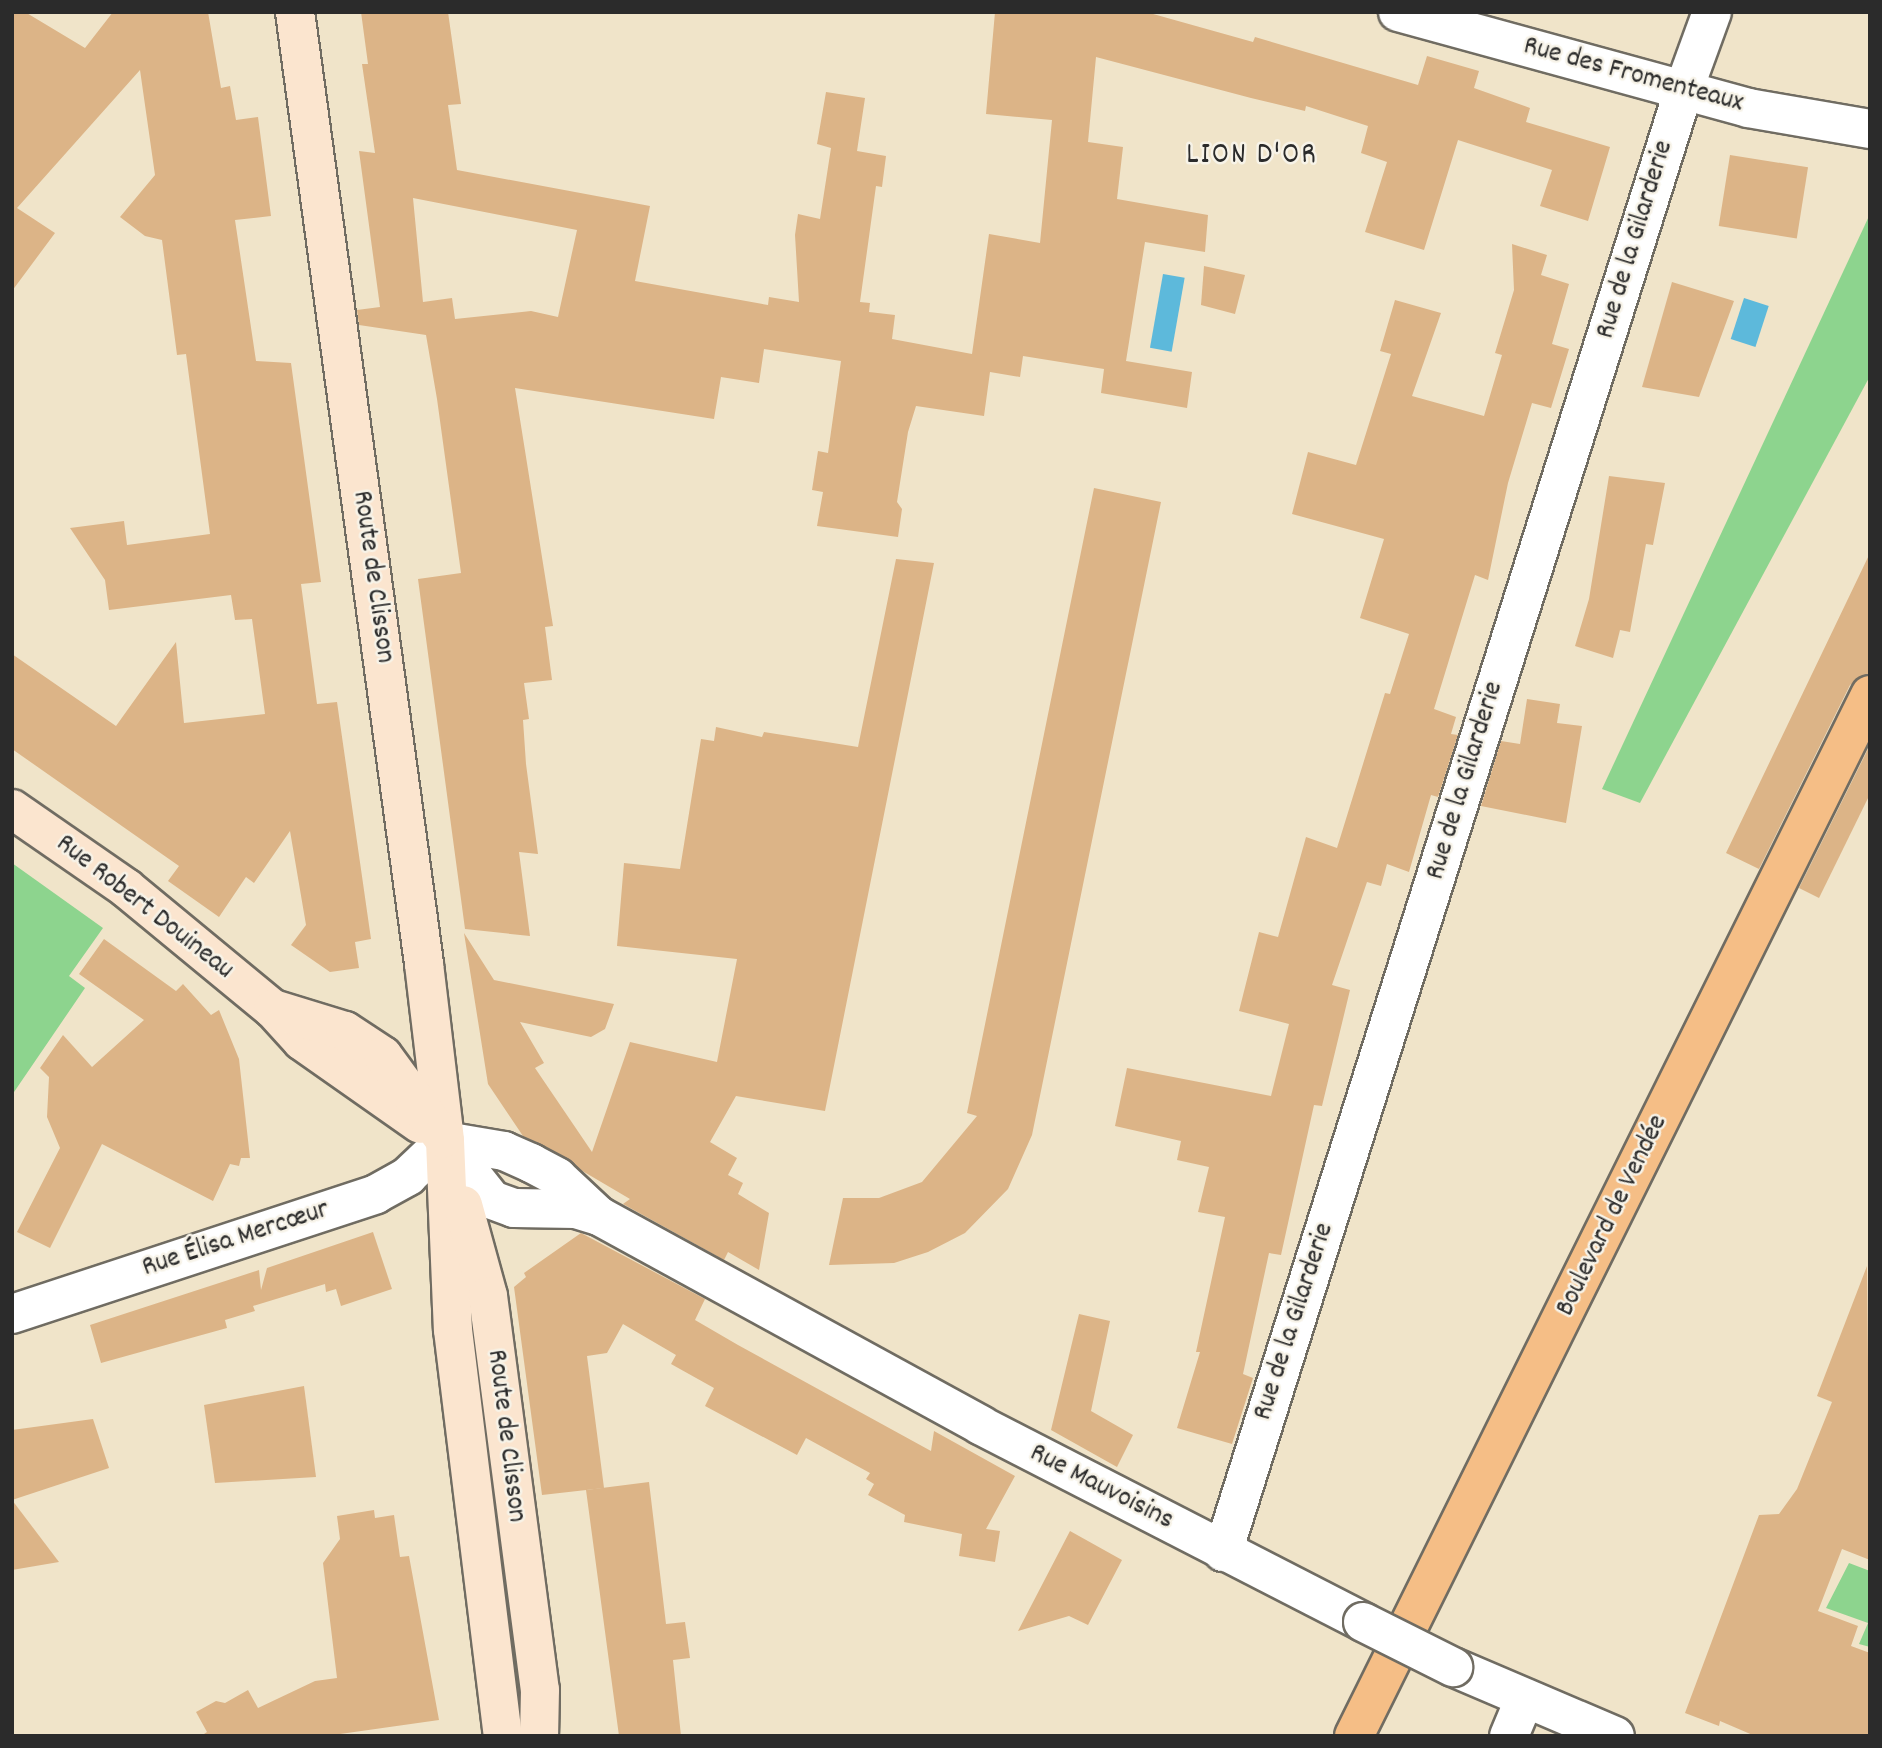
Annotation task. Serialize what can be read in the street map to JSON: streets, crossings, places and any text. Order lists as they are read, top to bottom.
{
  "streets": {
    "main road": ["Route de Clisson", "Rue Robert Douineau", "Boulevard de Vendée"],
    "street": [
      "Rue des Fromenteaux",
      "Rue de la Gilarderie",
      "Rue Élisa Mercœur",
      "Rue Mauvoisins"
    ]
  },
  "crossings": [
    ["Rue des Fromenteaux", "Rue de la Gilarderie"],
    ["Rue de la Gilarderie", "Rue Mauvoisins"],
    ["Route de Clisson", "Rue Robert Douineau"],
    ["Route de Clisson", "Rue Élisa Mercœur"],
    ["Route de Clisson", "Rue Mauvoisins"],
    ["Rue Robert Douineau", "Rue Élisa Mercœur"],
    ["Rue Robert Douineau", "Rue Mauvoisins"],
    ["Rue Élisa Mercœur", "Rue Mauvoisins"]
  ],
  "districts": ["LION D'OR"]
}
